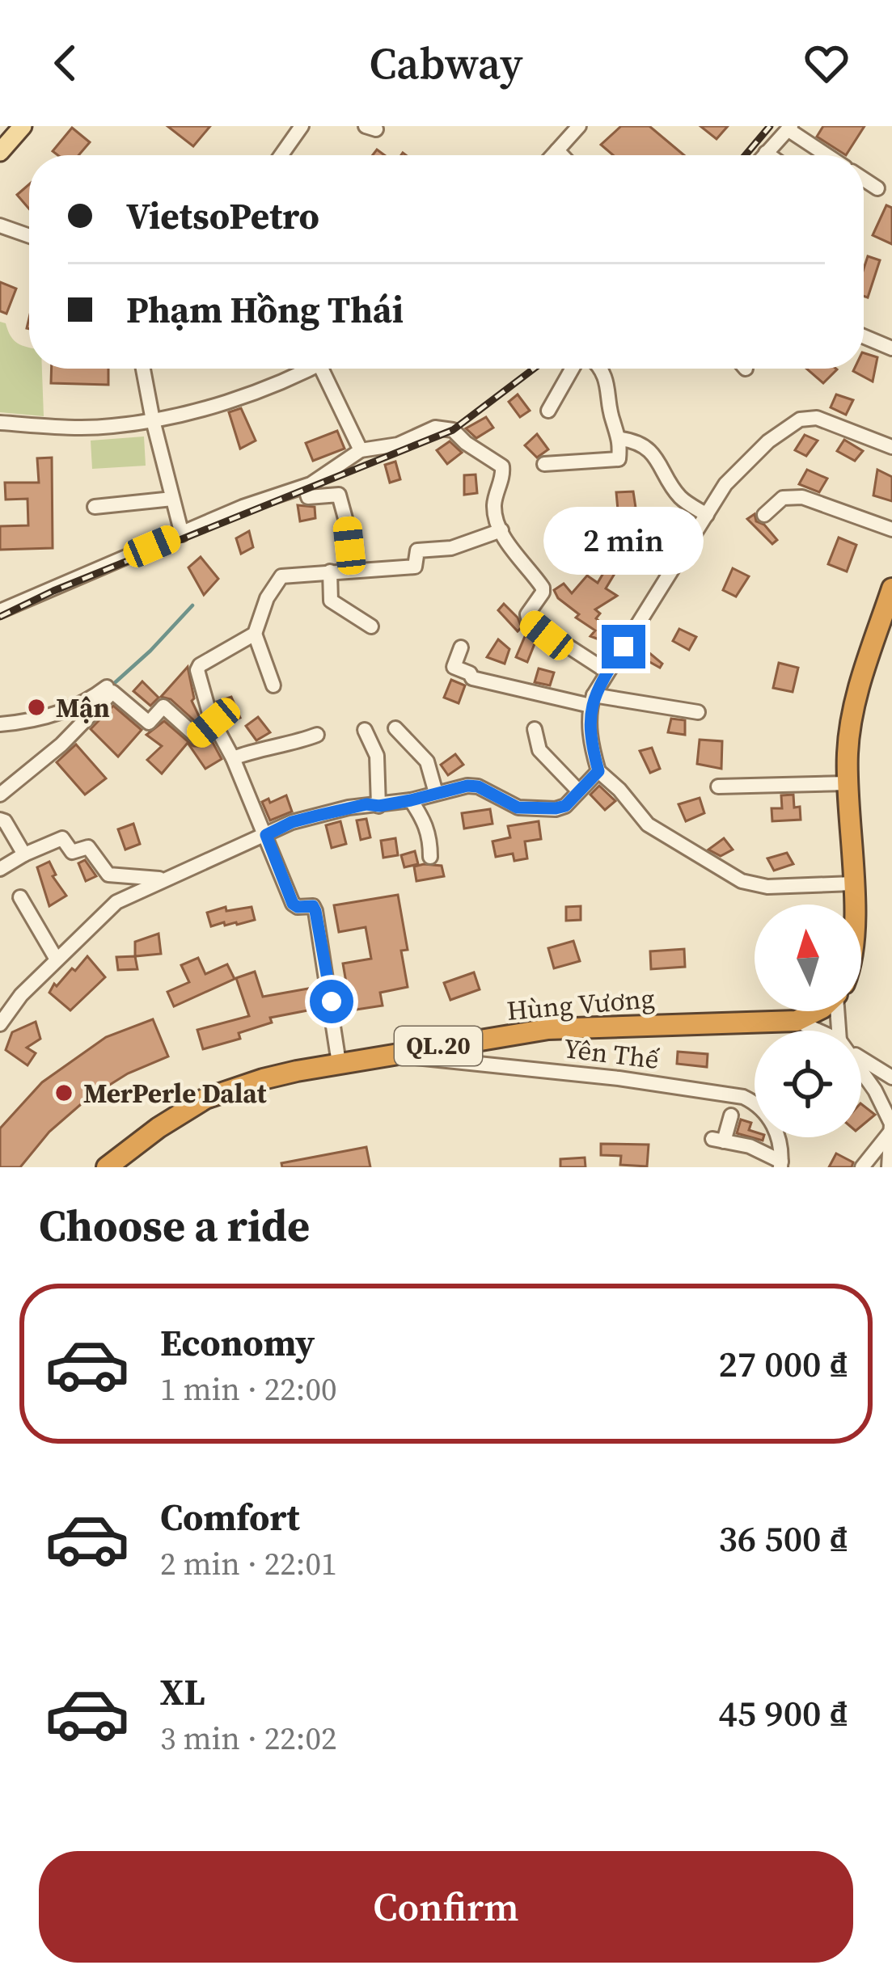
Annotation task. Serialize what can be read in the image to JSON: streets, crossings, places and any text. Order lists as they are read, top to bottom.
{
  "streets": {
    "highway": ["Hùng Vương", "QL.20"],
    "street": ["Yên Thế"]
  },
  "crossings": [
    ["Hùng Vương", "Yên Thế"]
  ],
  "places": ["Mận", "MerPerle Dalat"],
  "north": "top",
  "page": {
    "header": "Cabway",
    "banner": ["VietsoPetro", "Phạm Hồng Thái"],
    "bubble": "2 min",
    "heading": "Choose a ride",
    "list": [
      {
        "name": "Economy",
        "note": "1 min · 22:00",
        "value": "27 000 ₫"
      },
      {
        "name": "Comfort",
        "note": "2 min · 22:01",
        "value": "36 500 ₫"
      },
      {
        "name": "XL",
        "note": "3 min · 22:02",
        "value": "45 900 ₫"
      }
    ],
    "buttons": "Confirm"
  }
}
